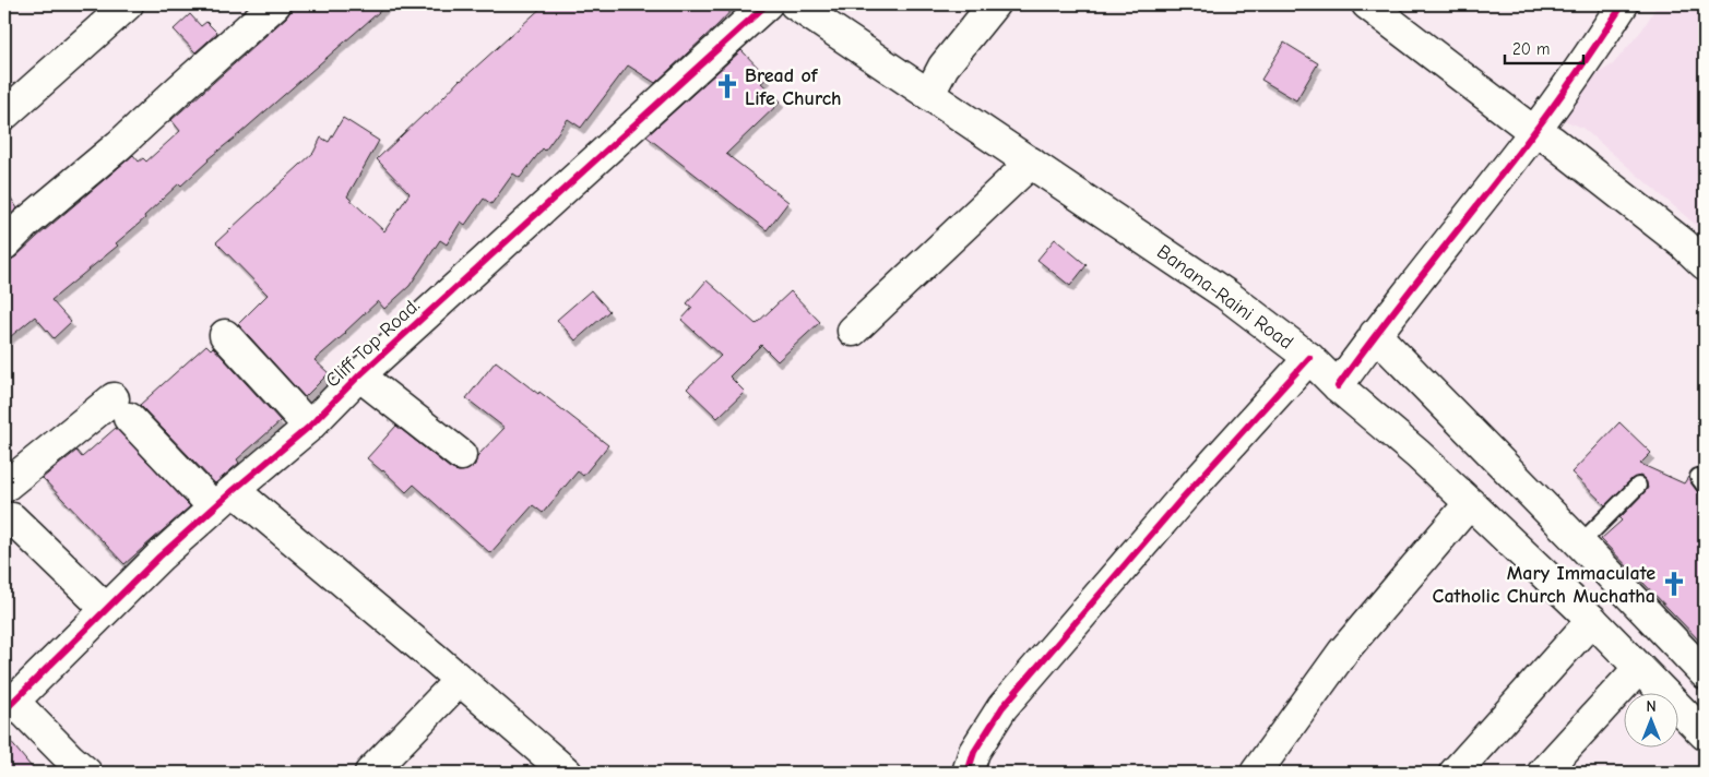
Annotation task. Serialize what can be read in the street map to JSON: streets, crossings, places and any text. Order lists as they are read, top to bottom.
{
  "streets": {
    "street": ["Banana-Raini Road", "Cliff Top Road."]
  },
  "places": {
    "church": ["Bread of Life Church", "Mary Immaculate Catholic Church Muchatha"]
  },
  "scale_bar": "20 m",
  "north": "top"
}
